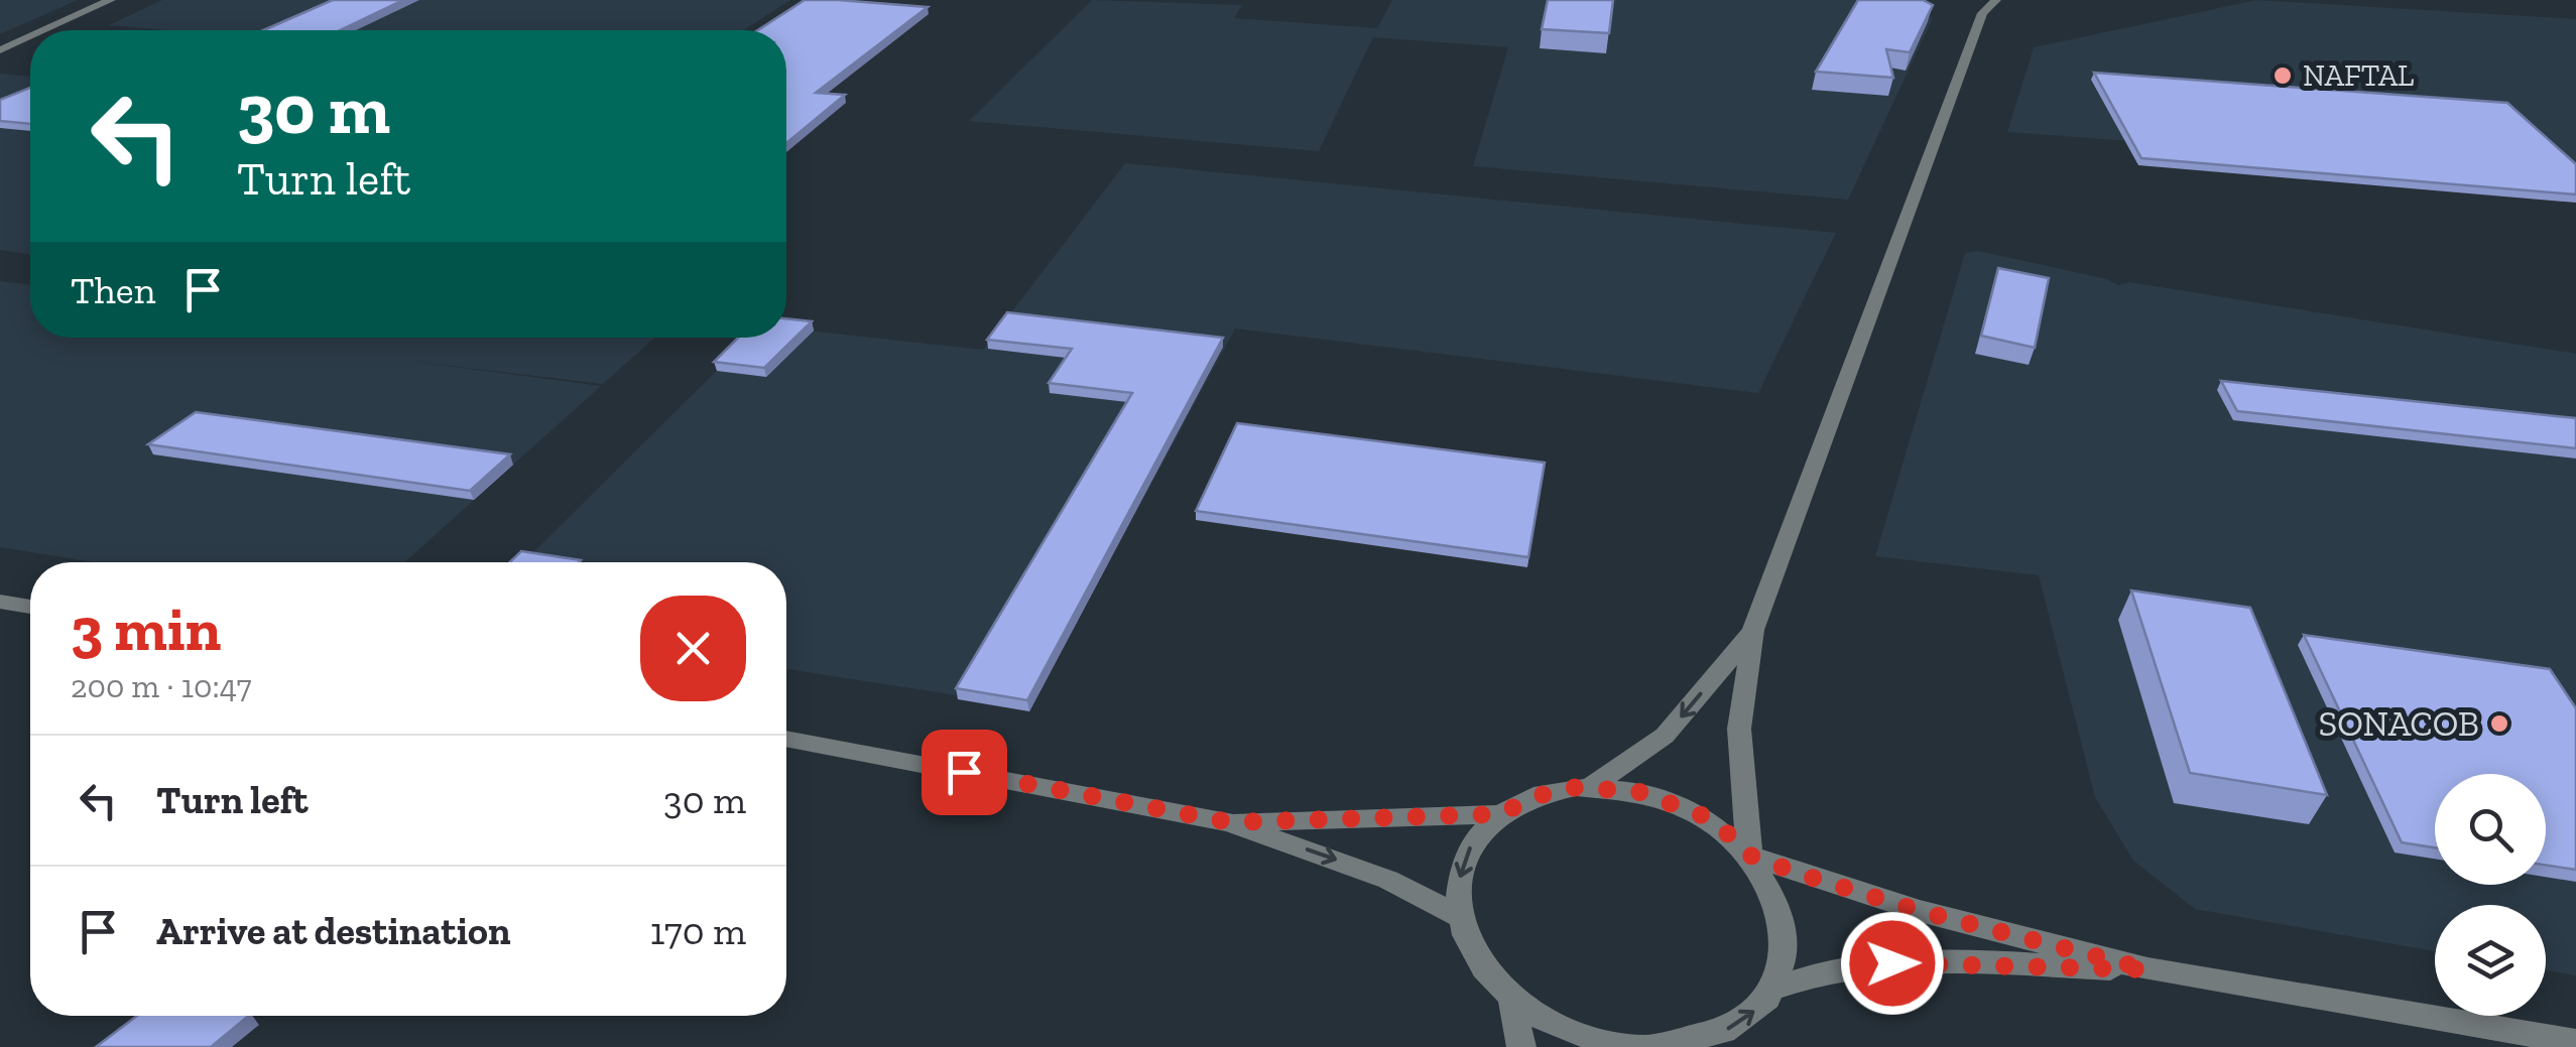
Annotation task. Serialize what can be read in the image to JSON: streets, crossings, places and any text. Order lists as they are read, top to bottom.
{
  "places": ["NAFTAL", "SONACOB"],
  "page": {
    "turn": ["30 m", "Turn left"],
    "then": "Then",
    "heading": ["3 min", "200 m · 10:47"],
    "list": [
      {
        "name": "Turn left",
        "value": "30 m"
      },
      {
        "name": "Arrive at destination",
        "value": "170 m"
      }
    ]
  }
}
